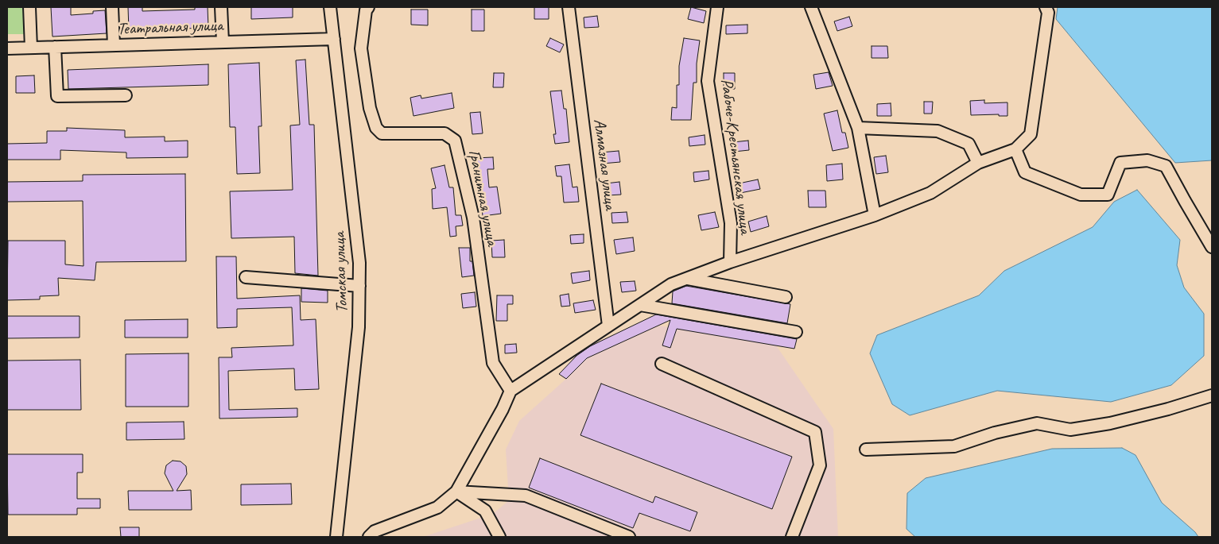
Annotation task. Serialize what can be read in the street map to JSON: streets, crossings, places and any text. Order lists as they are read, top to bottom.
{
  "streets": {
    "street": [
      "Театральная улица",
      "Рабоче-Крестьянская улица",
      "Алмазная улица",
      "Гранитная улица",
      "Томская улица"
    ]
  },
  "crossings": [
    ["Театральная улица", "Томская улица"]
  ]
}
